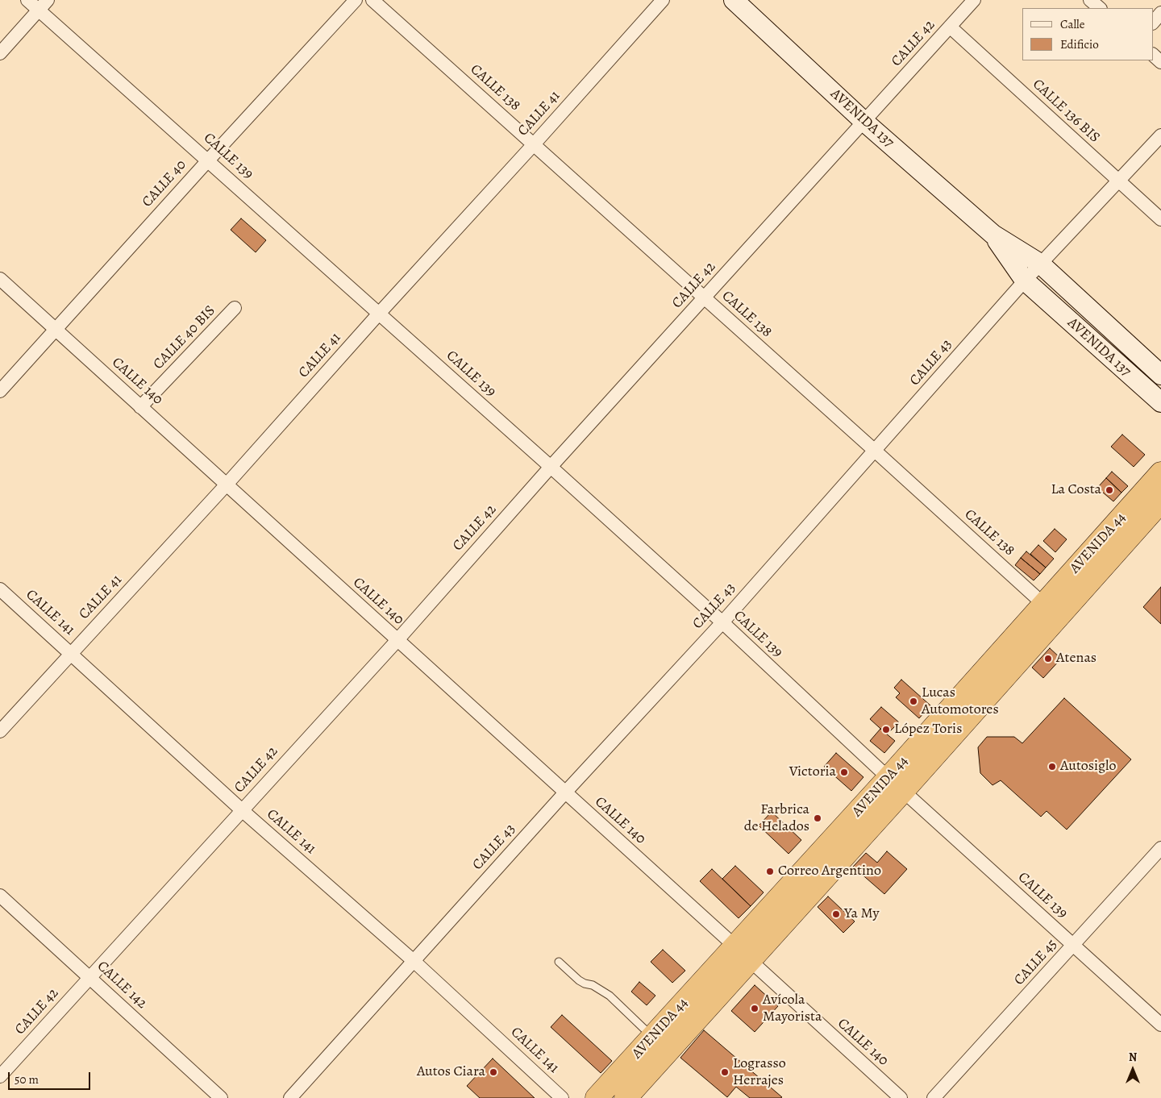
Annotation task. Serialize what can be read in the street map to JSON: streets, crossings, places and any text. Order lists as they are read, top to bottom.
{
  "streets": {
    "highway": ["AVENIDA 44"],
    "street": [
      "CALLE 42",
      "CALLE 138",
      "CALLE 136 BIS",
      "CALLE 41",
      "AVENIDA 137",
      "CALLE 139",
      "CALLE 40",
      "CALLE 40 BIS",
      "CALLE 43",
      "CALLE 140",
      "CALLE 141",
      "CALLE 45",
      "CALLE 142"
    ]
  },
  "crossings": [
    ["CALLE 42", "CALLE 138"],
    ["CALLE 42", "CALLE 136 BIS"],
    ["CALLE 42", "AVENIDA 137"],
    ["CALLE 42", "CALLE 139"],
    ["CALLE 42", "CALLE 140"],
    ["CALLE 42", "CALLE 141"],
    ["CALLE 42", "CALLE 142"],
    ["CALLE 138", "CALLE 41"],
    ["CALLE 138", "CALLE 43"],
    ["CALLE 138", "AVENIDA 44"],
    ["CALLE 136 BIS", "CALLE 43"],
    ["CALLE 41", "CALLE 139"],
    ["CALLE 41", "CALLE 140"],
    ["CALLE 41", "CALLE 141"],
    ["AVENIDA 137", "CALLE 43"],
    ["CALLE 139", "CALLE 40"],
    ["CALLE 139", "CALLE 43"],
    ["CALLE 139", "AVENIDA 44"],
    ["CALLE 139", "CALLE 45"],
    ["CALLE 40", "CALLE 140"],
    ["CALLE 40 BIS", "CALLE 140"],
    ["CALLE 43", "CALLE 140"],
    ["CALLE 43", "CALLE 141"],
    ["CALLE 140", "AVENIDA 44"]
  ],
  "places": [
    "La Costa",
    "Atenas",
    "Lucas Automotores",
    "López Toris",
    "Autosiglo",
    "Victoria",
    "Farbrica de Helados",
    "Correo Argentino",
    "Ya My",
    "Avícola Mayorista",
    "Autos Ciara",
    "Lograsso Herrajes"
  ],
  "legend": ["Calle", "Edificio"],
  "scale_bar": "50 m",
  "north": "top"
}
